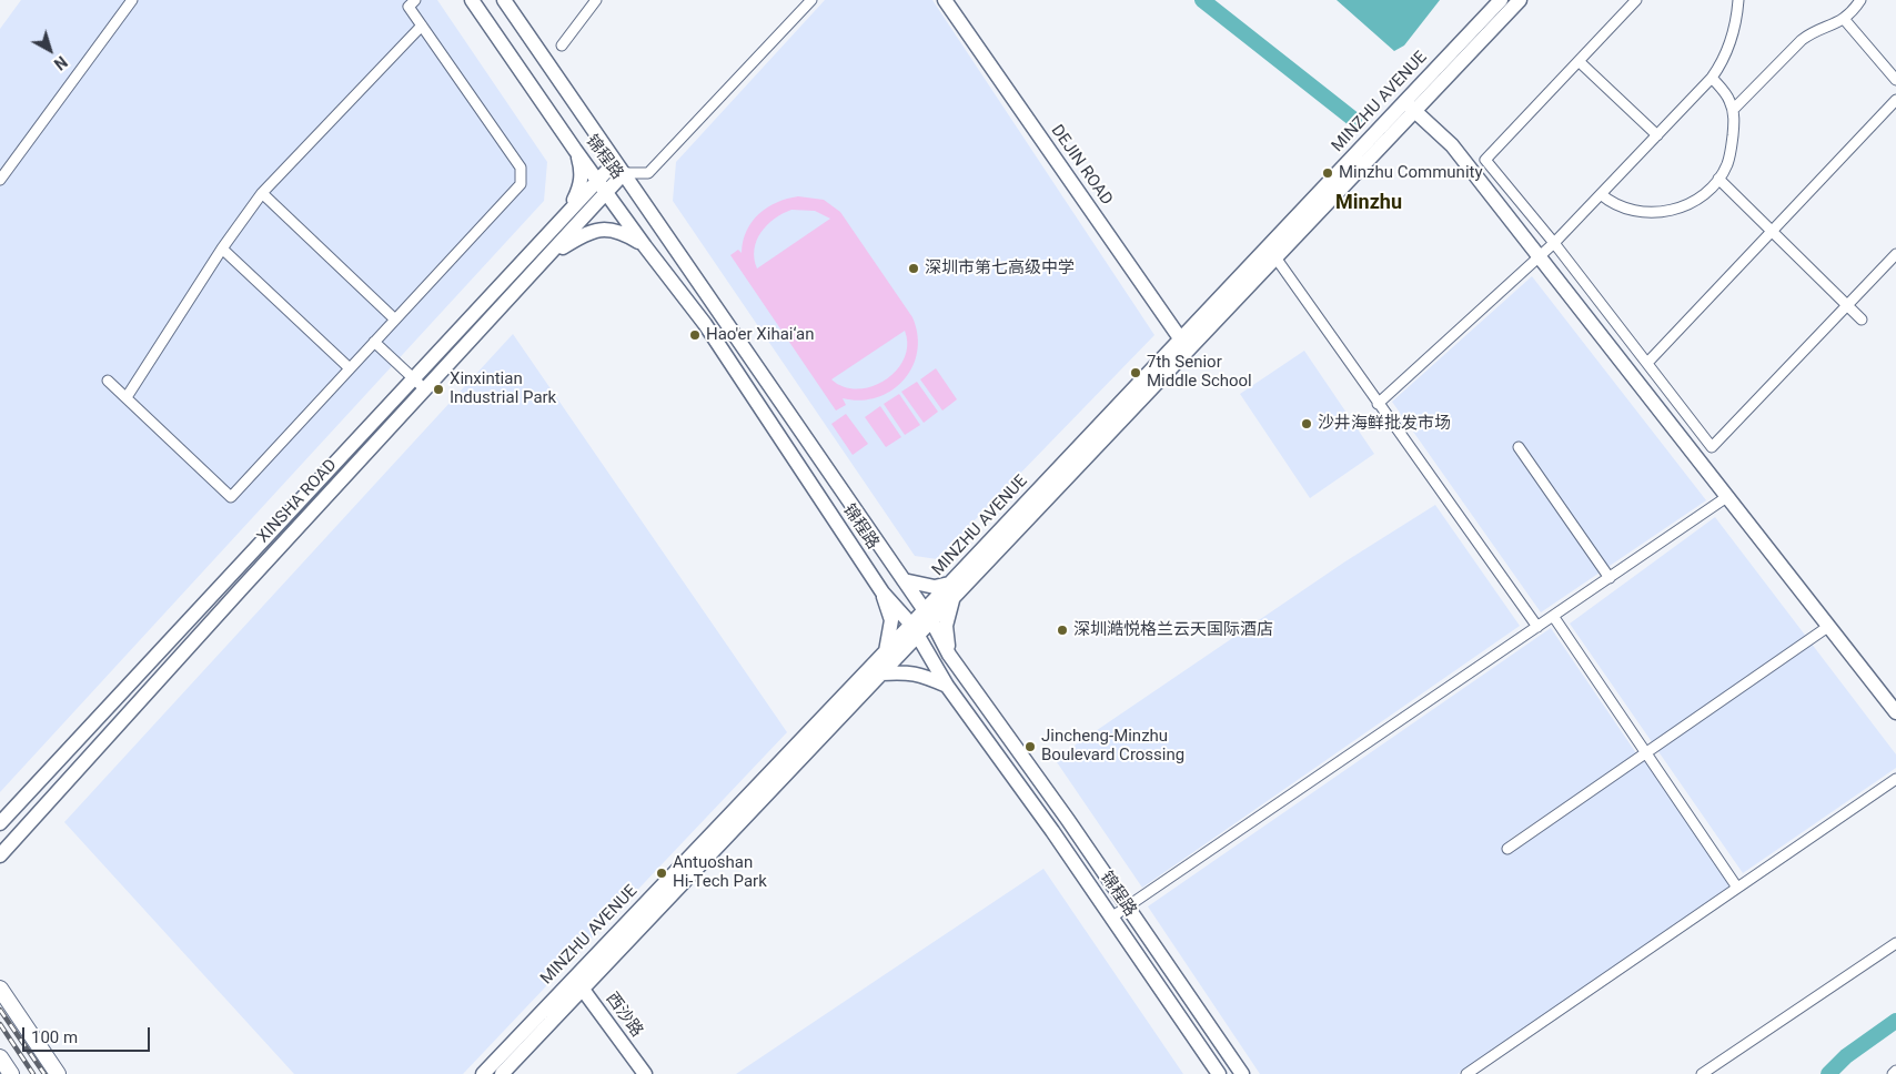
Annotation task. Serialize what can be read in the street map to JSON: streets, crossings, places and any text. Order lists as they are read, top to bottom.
{
  "streets": {
    "main road": [
      "MINZHU AVENUE",
      "锦程路",
      "DEJIN ROAD",
      "XINSHA ROAD",
      "西沙路"
    ]
  },
  "crossings": [
    ["MINZHU AVENUE", "锦程路"],
    ["MINZHU AVENUE", "DEJIN ROAD"],
    ["MINZHU AVENUE", "西沙路"],
    ["锦程路", "XINSHA ROAD"]
  ],
  "districts": ["Minzhu"],
  "places": [
    "Minzhu Community",
    "深圳市第七高级中学",
    "Hao'er Xihai‘an",
    "7th Senior Middle School",
    "Xinxintian Industrial Park",
    "沙井海鲜批发市场",
    "深圳澔悦格兰云天国际酒店",
    "Jincheng-Minzhu Boulevard Crossing",
    "Antuoshan Hi-Tech Park"
  ],
  "scale_bar": "100 m",
  "north": "bottom right"
}
